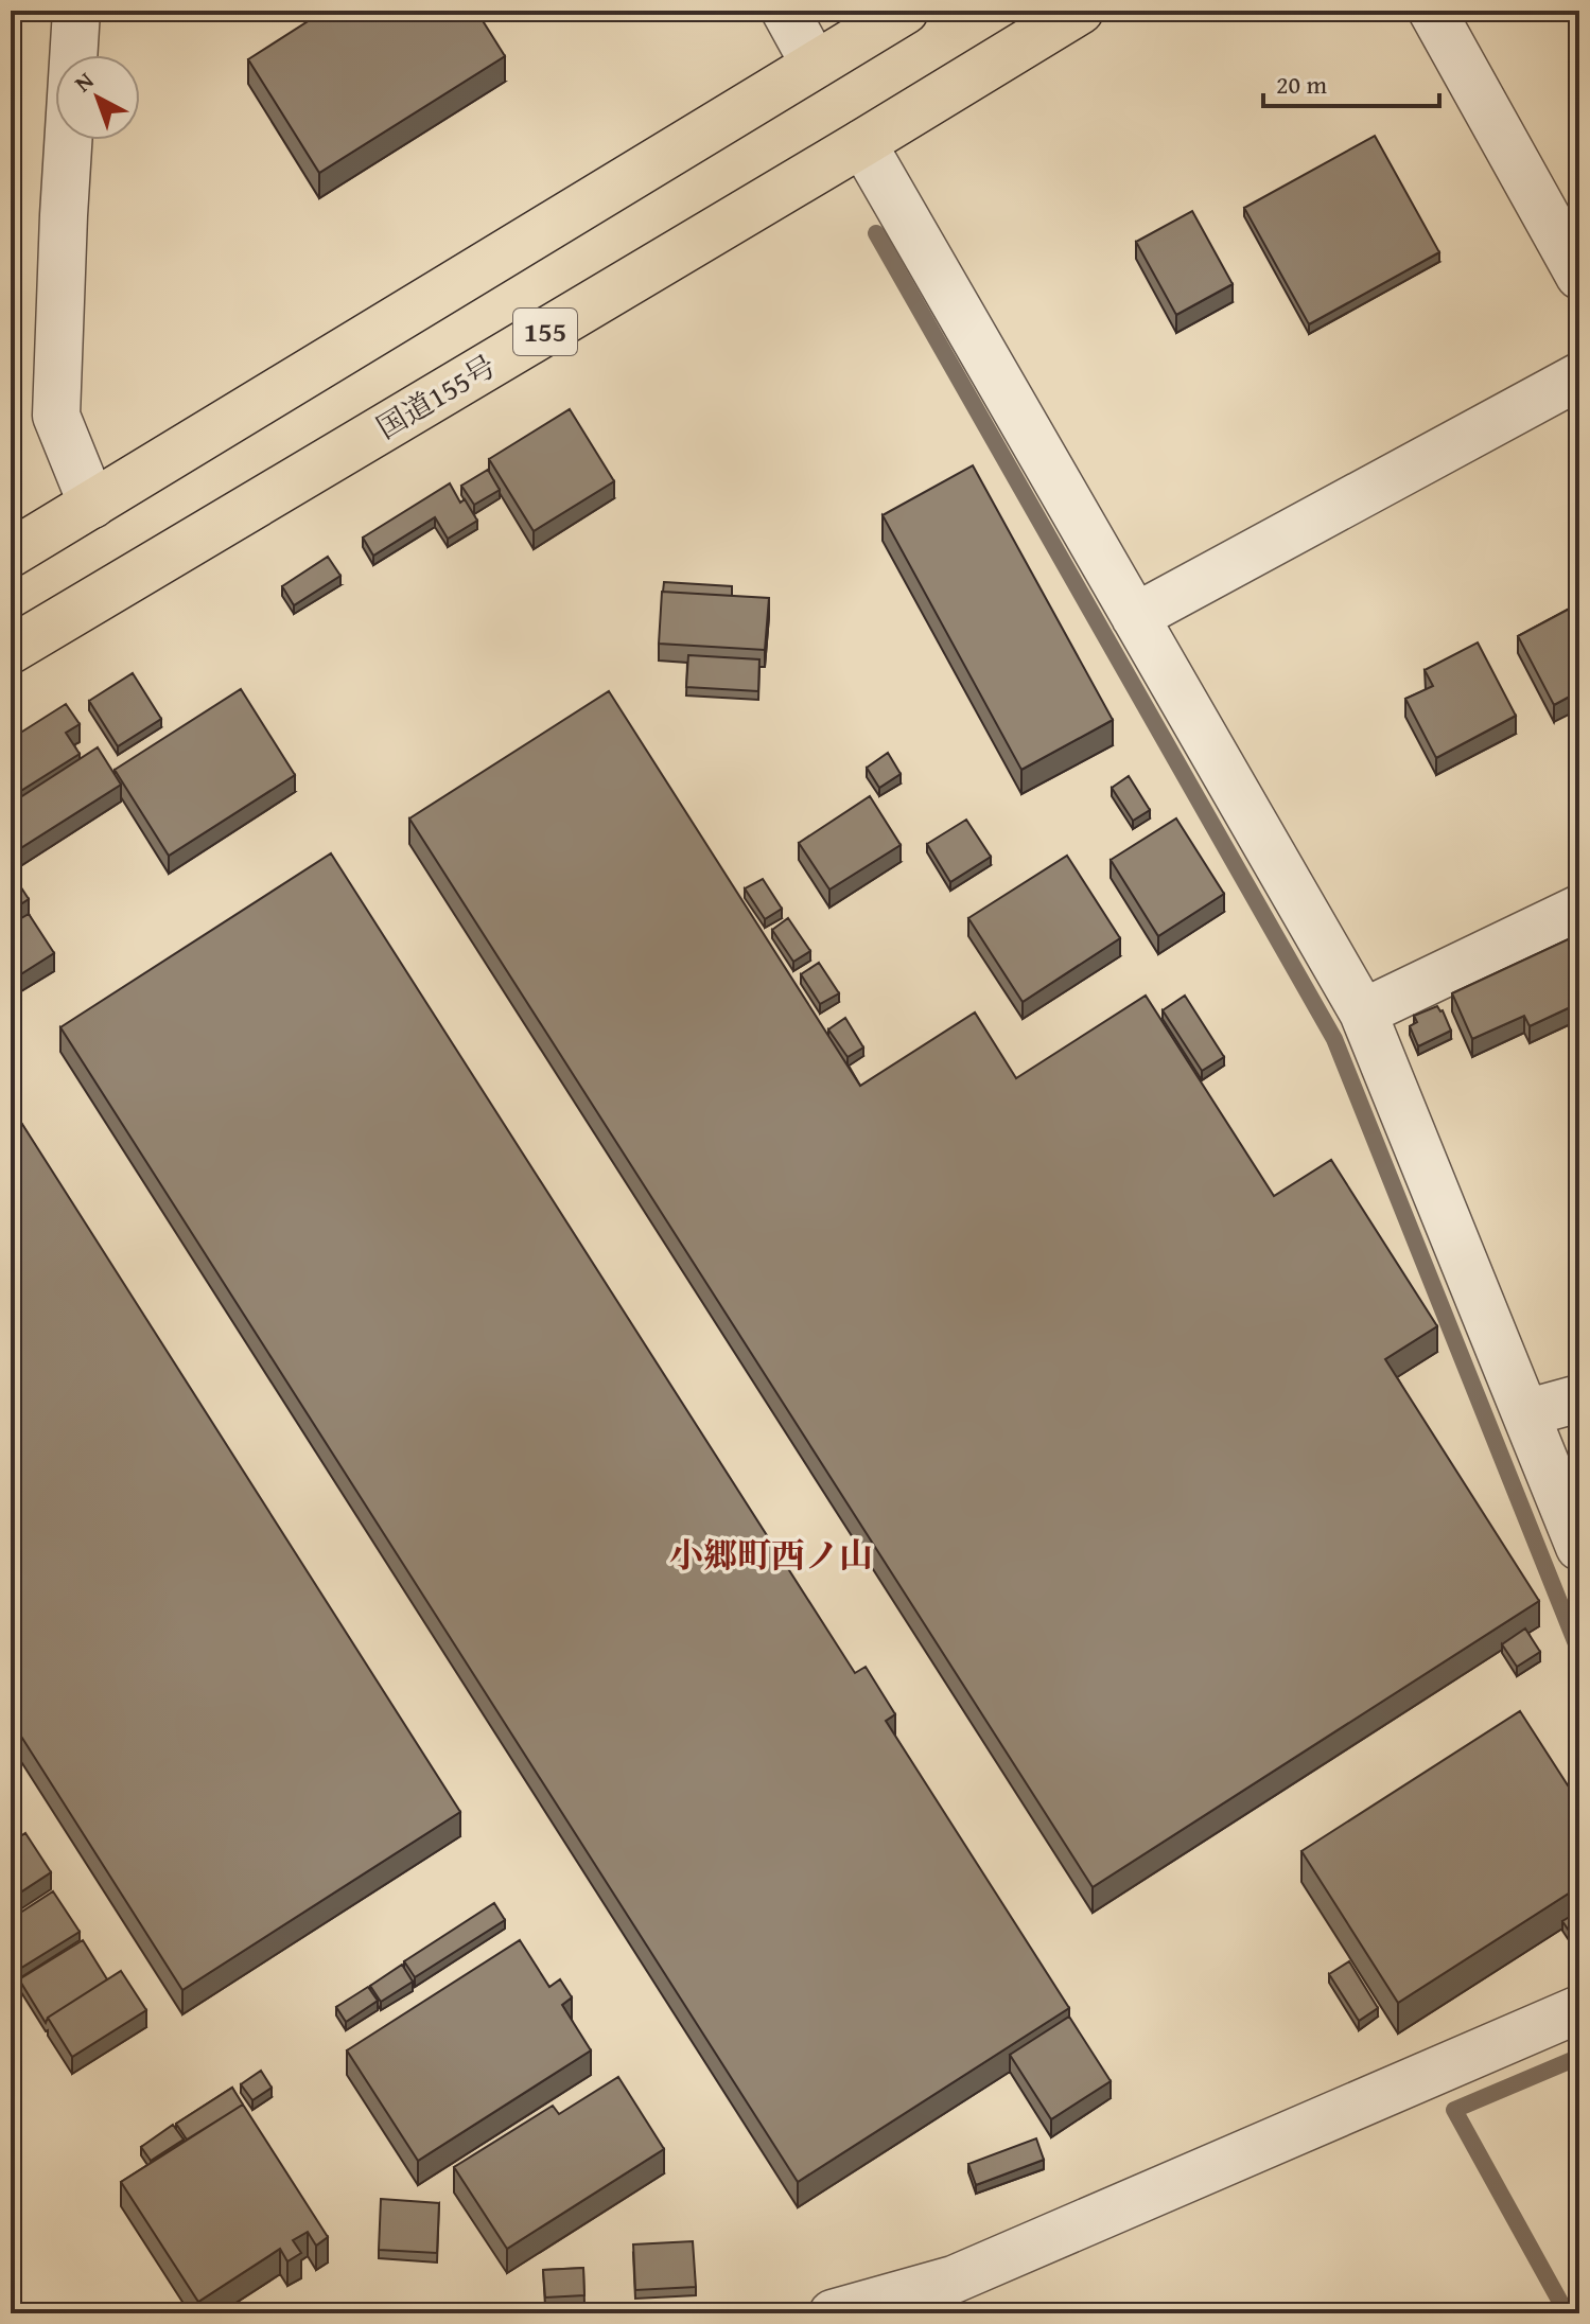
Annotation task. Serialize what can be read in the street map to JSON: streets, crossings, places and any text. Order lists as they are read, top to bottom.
{
  "streets": {
    "highway": ["155", "国道155号"]
  },
  "districts": ["小郷町西ノ山"],
  "scale_bar": "20 m",
  "north": "top left"
}
